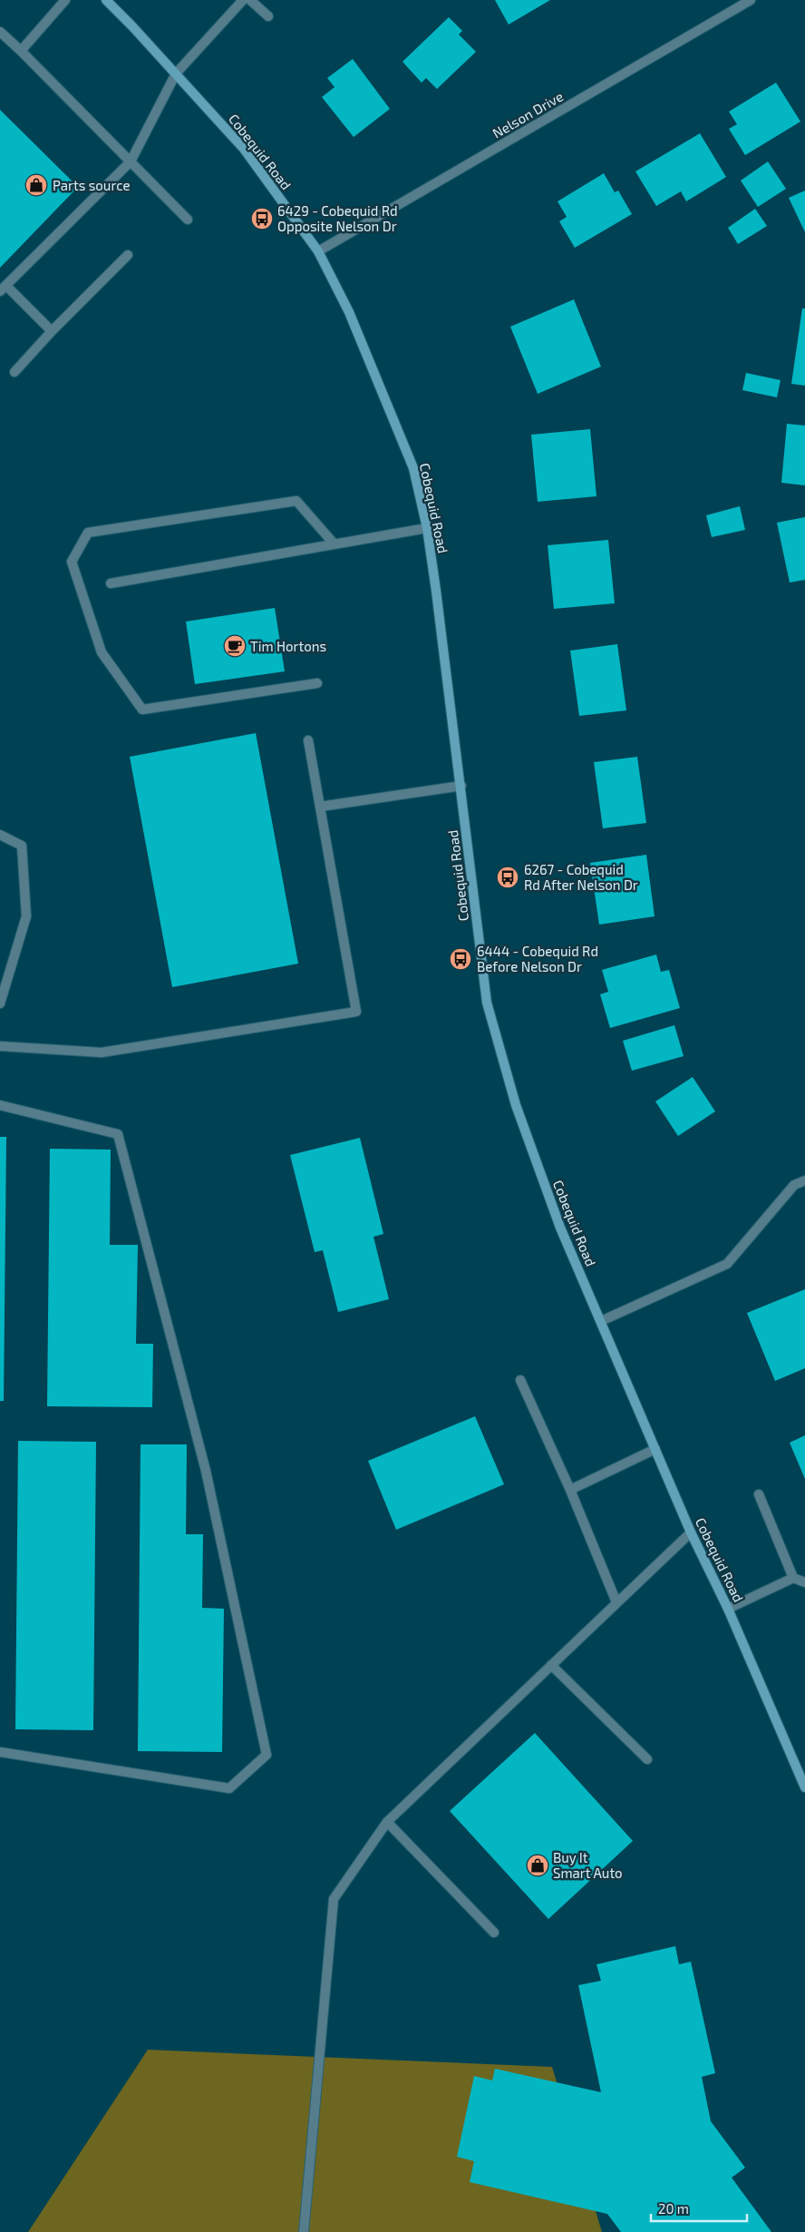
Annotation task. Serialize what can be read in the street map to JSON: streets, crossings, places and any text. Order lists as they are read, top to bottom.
{
  "streets": {
    "main road": ["Cobequid Road"],
    "street": ["Nelson Drive"]
  },
  "crossings": [
    ["Nelson Drive", "Cobequid Road"]
  ],
  "places": {
    "shop": ["Parts source", "Buy It Smart Auto"],
    "bus stop": ["6429 - Cobequid Rd Opposite Nelson Dr", "6267 - Cobequid Rd After Nelson Dr", "6444 - Cobequid Rd Before Nelson Dr"],
    "cafe": ["Tim Hortons"]
  },
  "scale_bar": "20 m"
}
